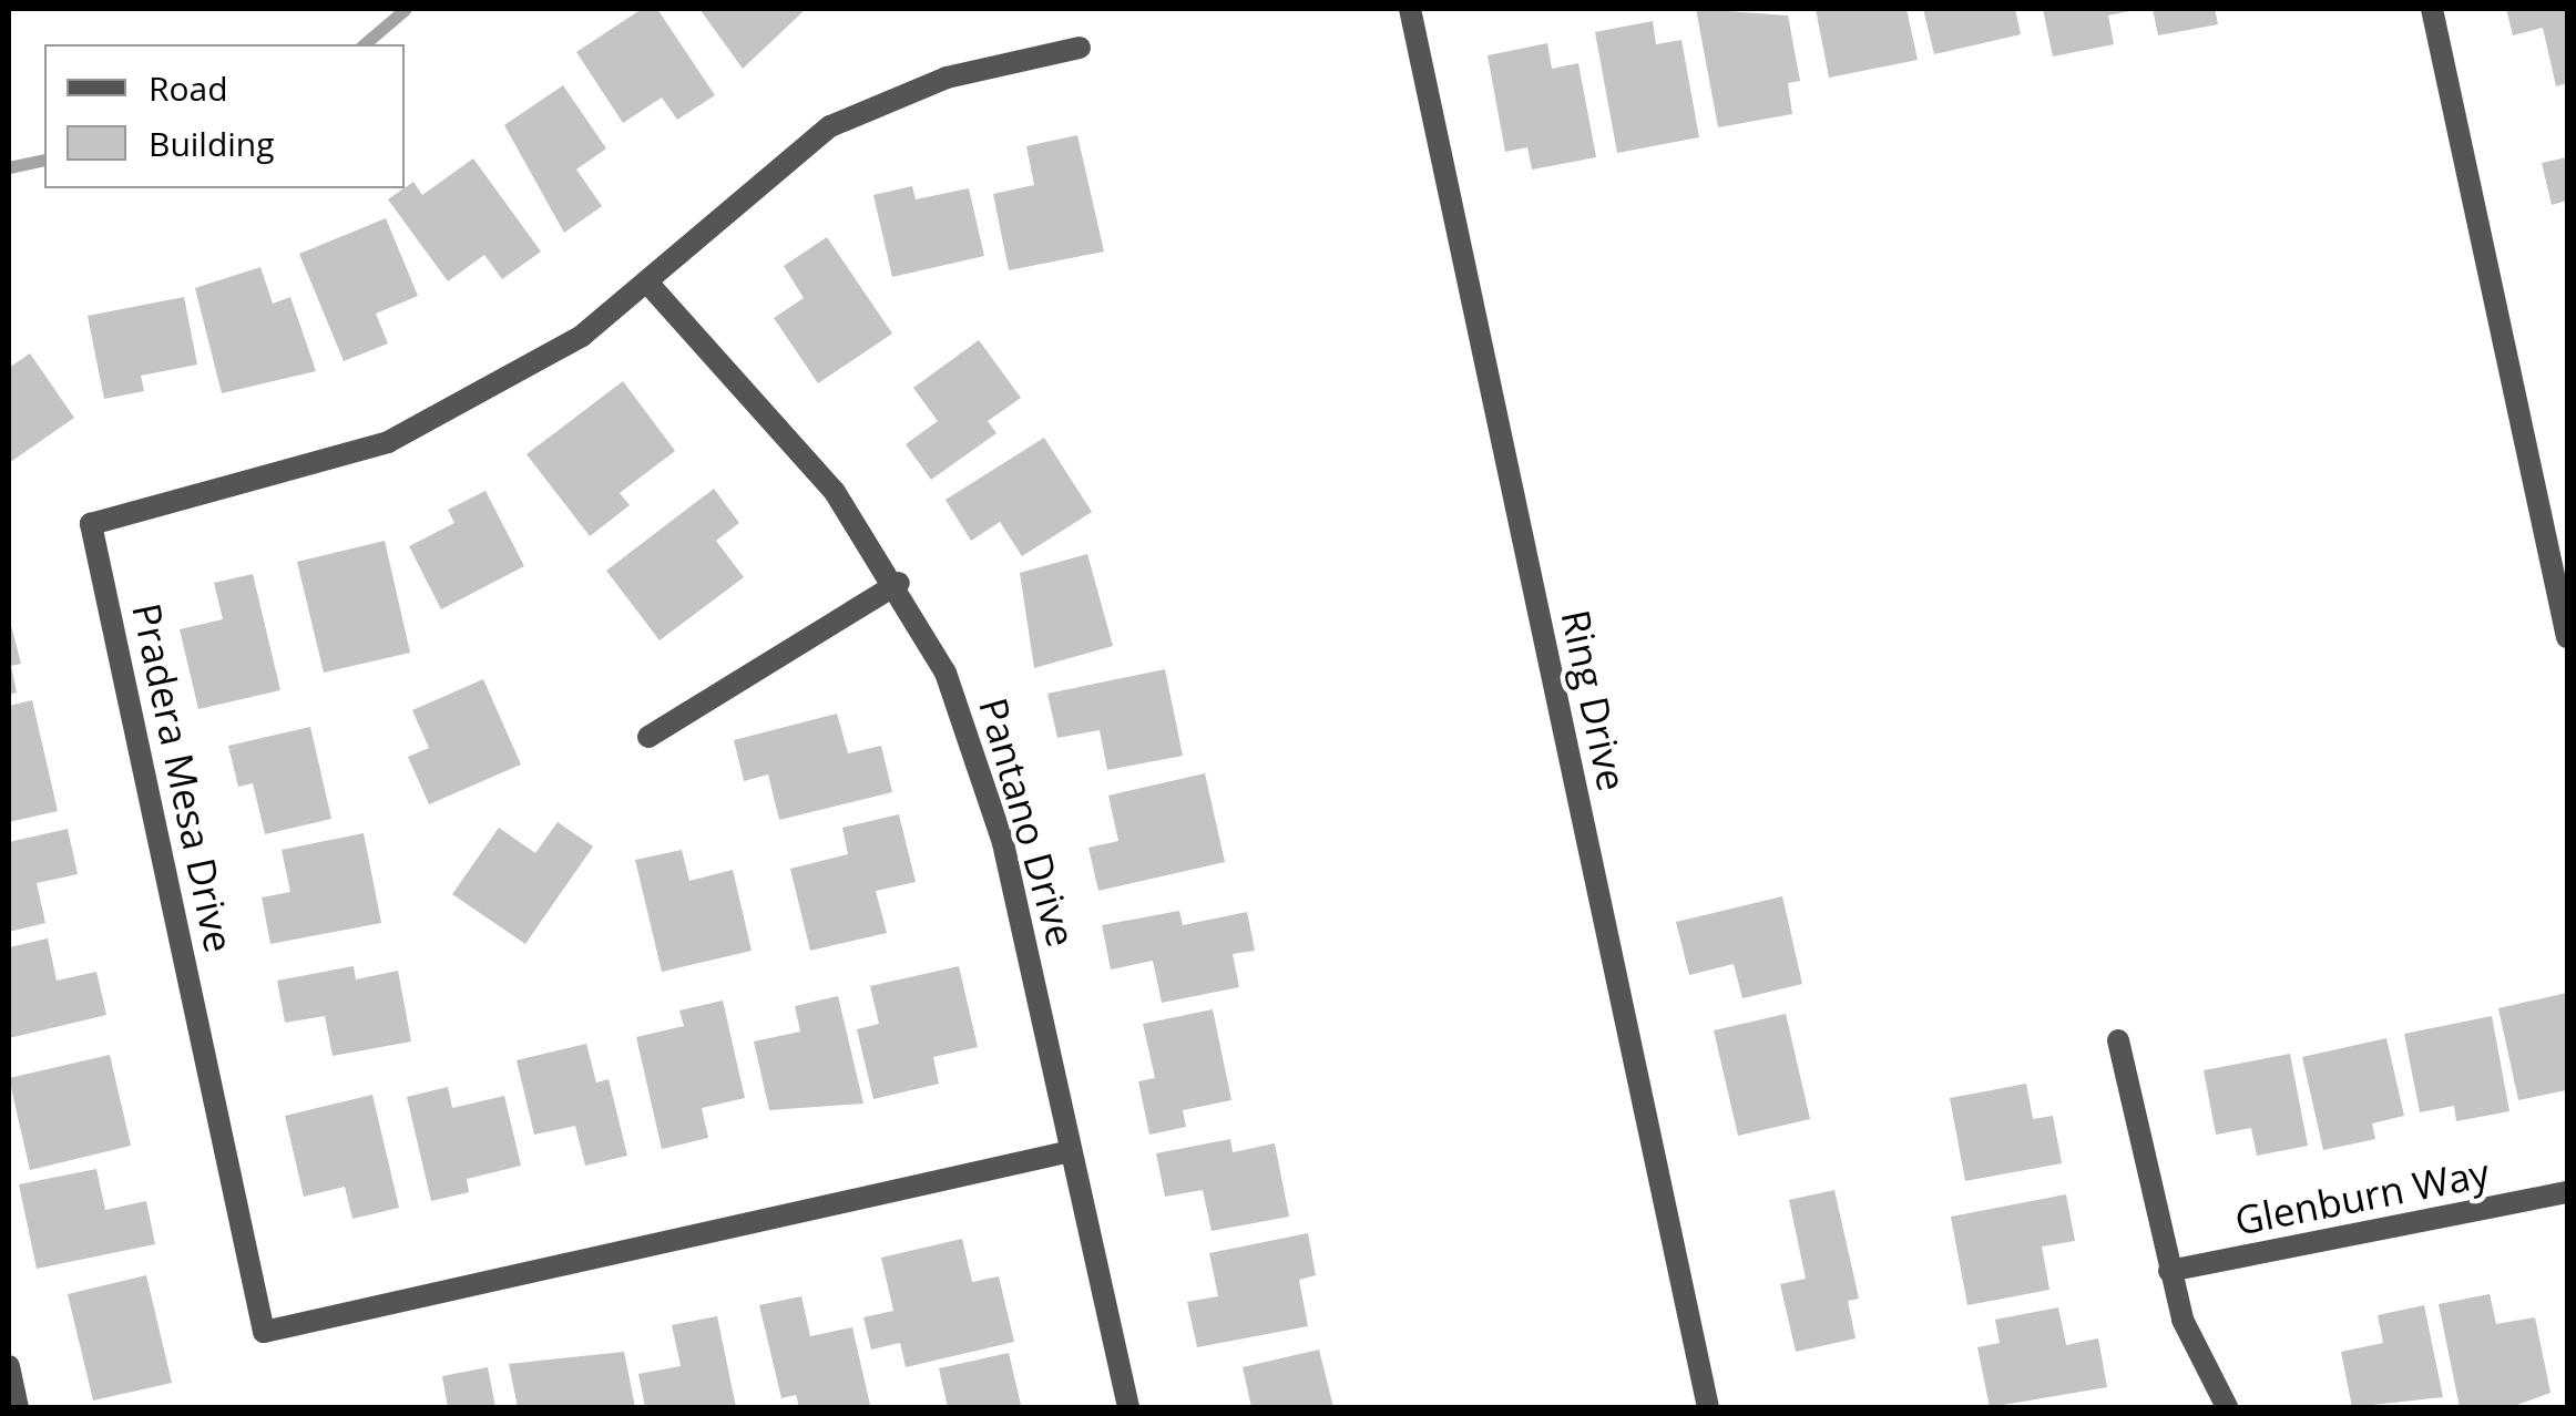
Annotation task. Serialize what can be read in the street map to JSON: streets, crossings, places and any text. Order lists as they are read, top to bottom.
{
  "streets": {
    "street": [
      "Ring Drive",
      "Pradera Mesa Drive",
      "Pantano Drive",
      "Glenburn Way"
    ]
  },
  "crossings": [
    ["Pradera Mesa Drive", "Pantano Drive"]
  ],
  "legend": ["Road", "Building"]
}
